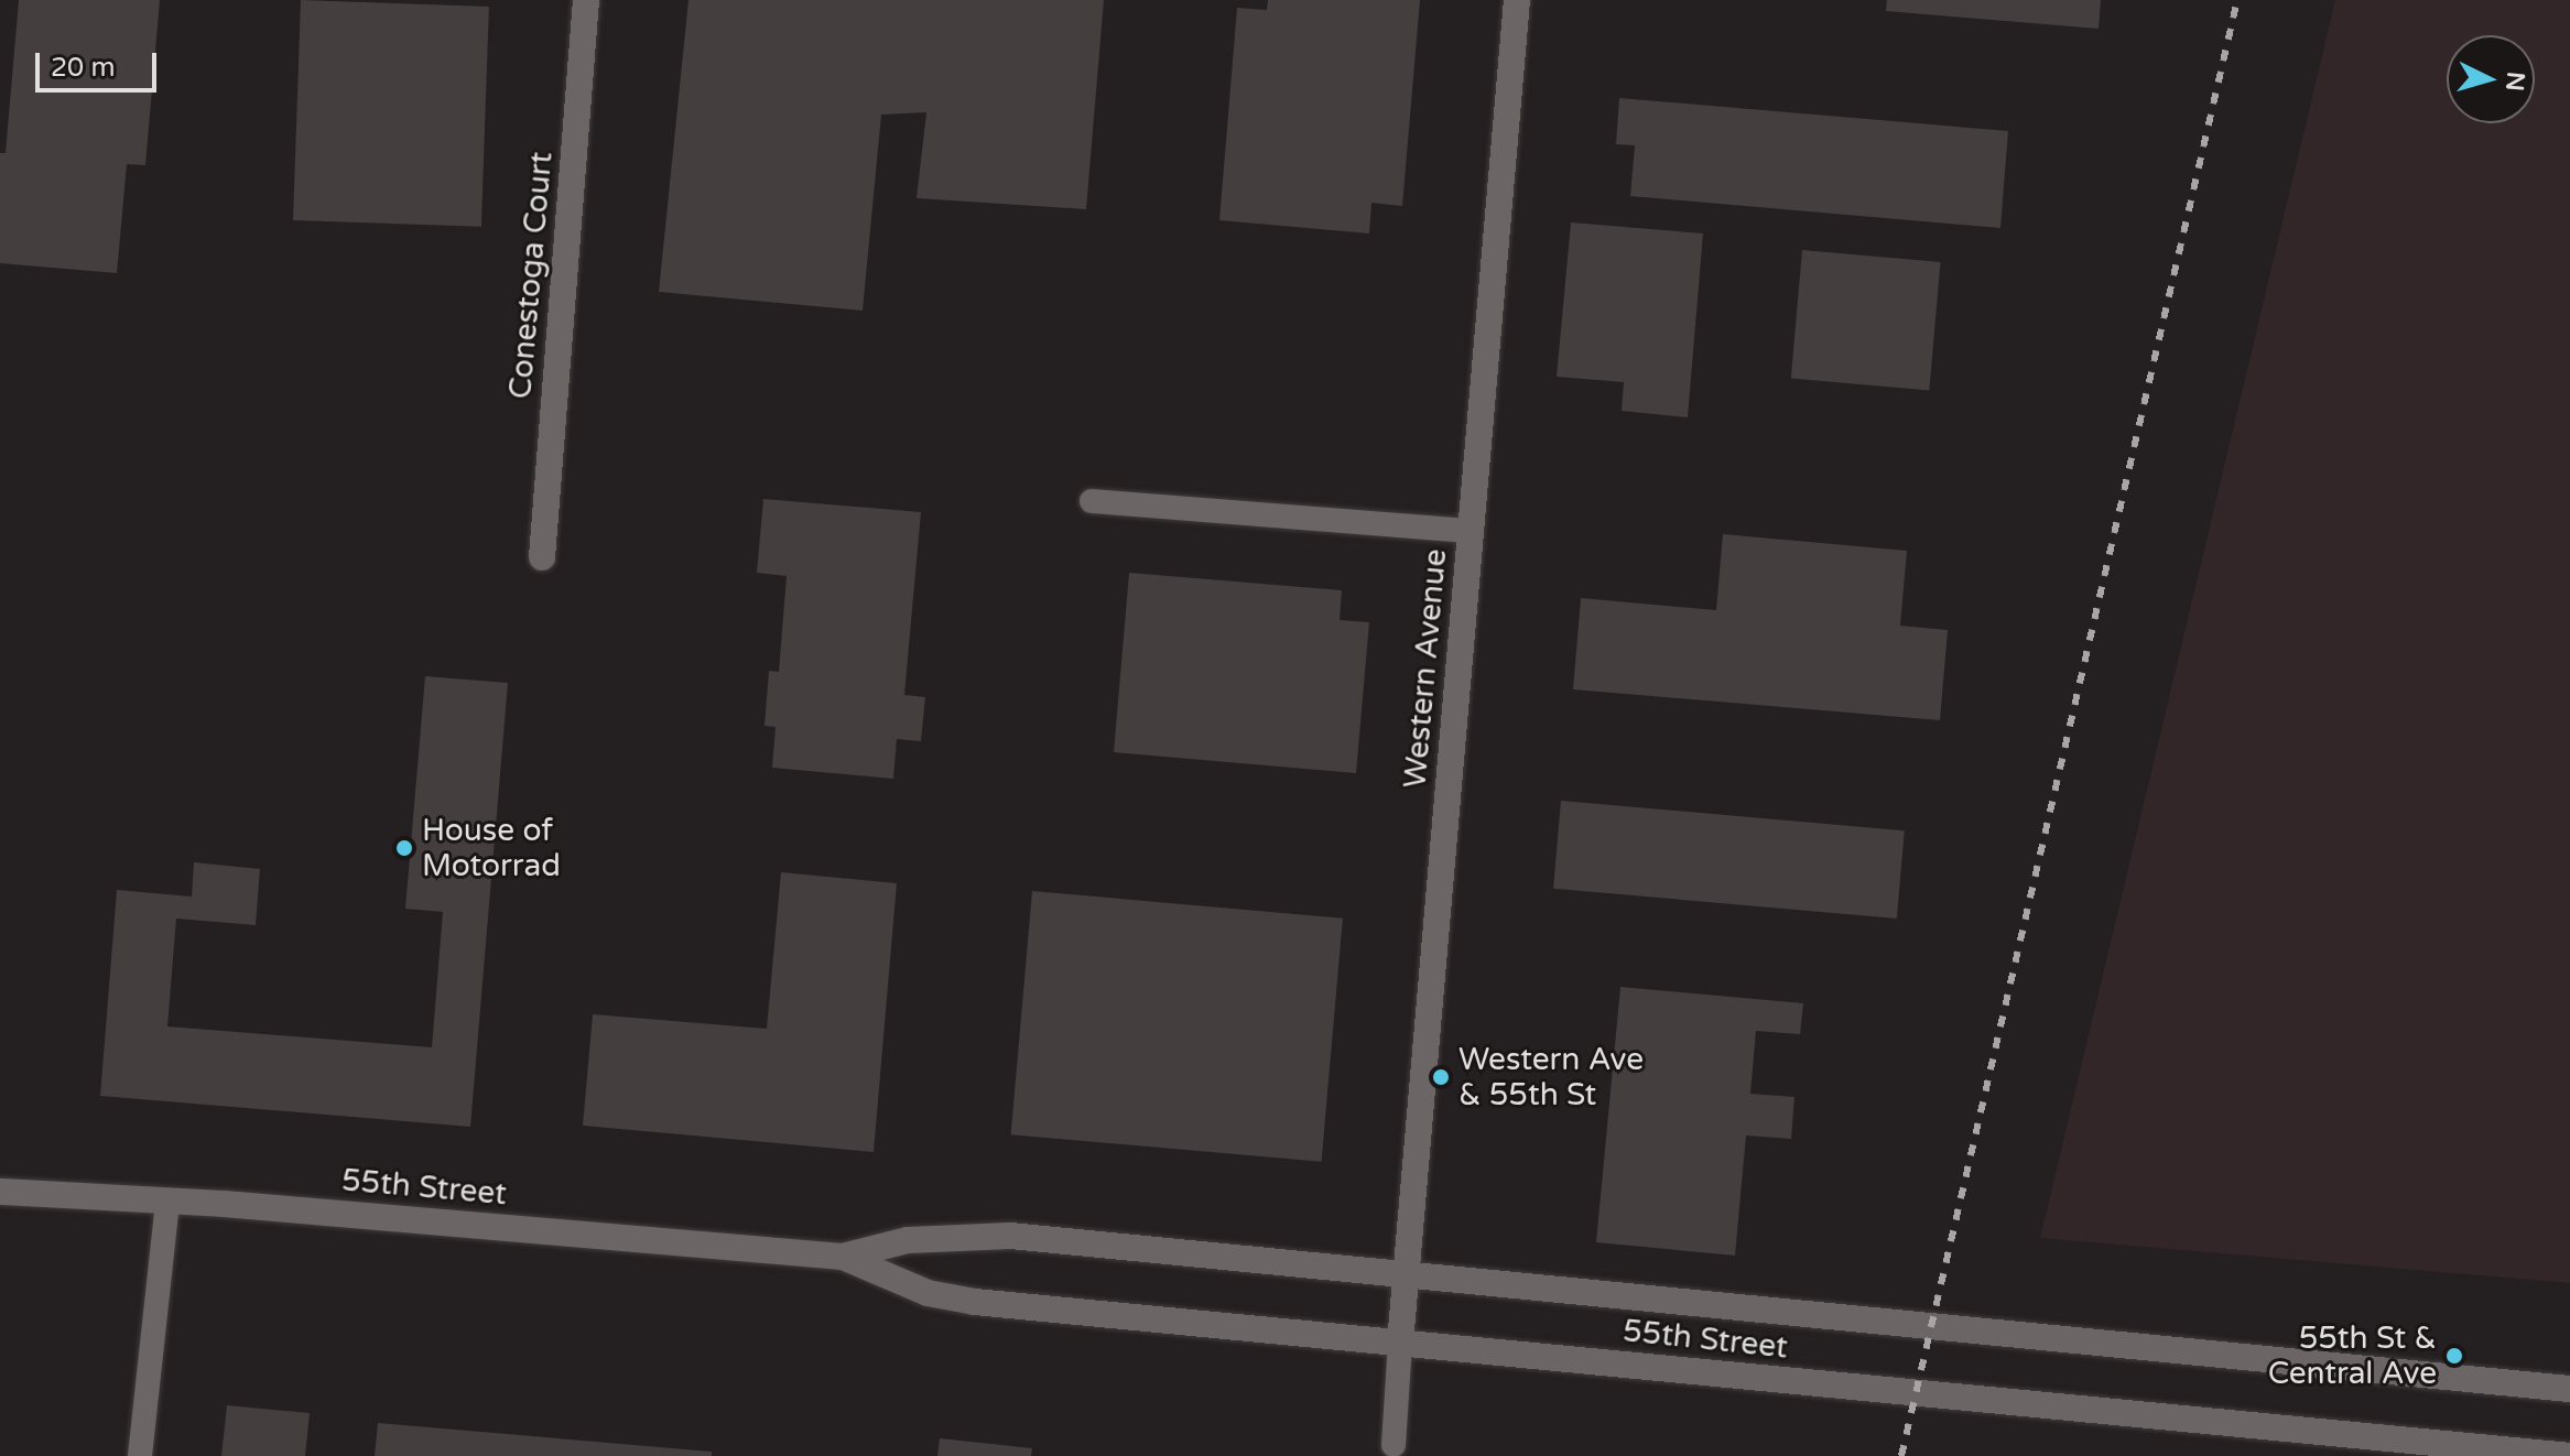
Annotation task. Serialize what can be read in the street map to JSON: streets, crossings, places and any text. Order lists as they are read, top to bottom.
{
  "streets": {
    "main road": ["Conestoga Court", "Western Avenue", "55th Street"]
  },
  "crossings": [
    ["Western Avenue", "55th Street"]
  ],
  "places": ["House of Motorrad", "Western Ave & 55th St", "55th St & Central Ave"],
  "scale_bar": "20 m",
  "north": "right"
}
